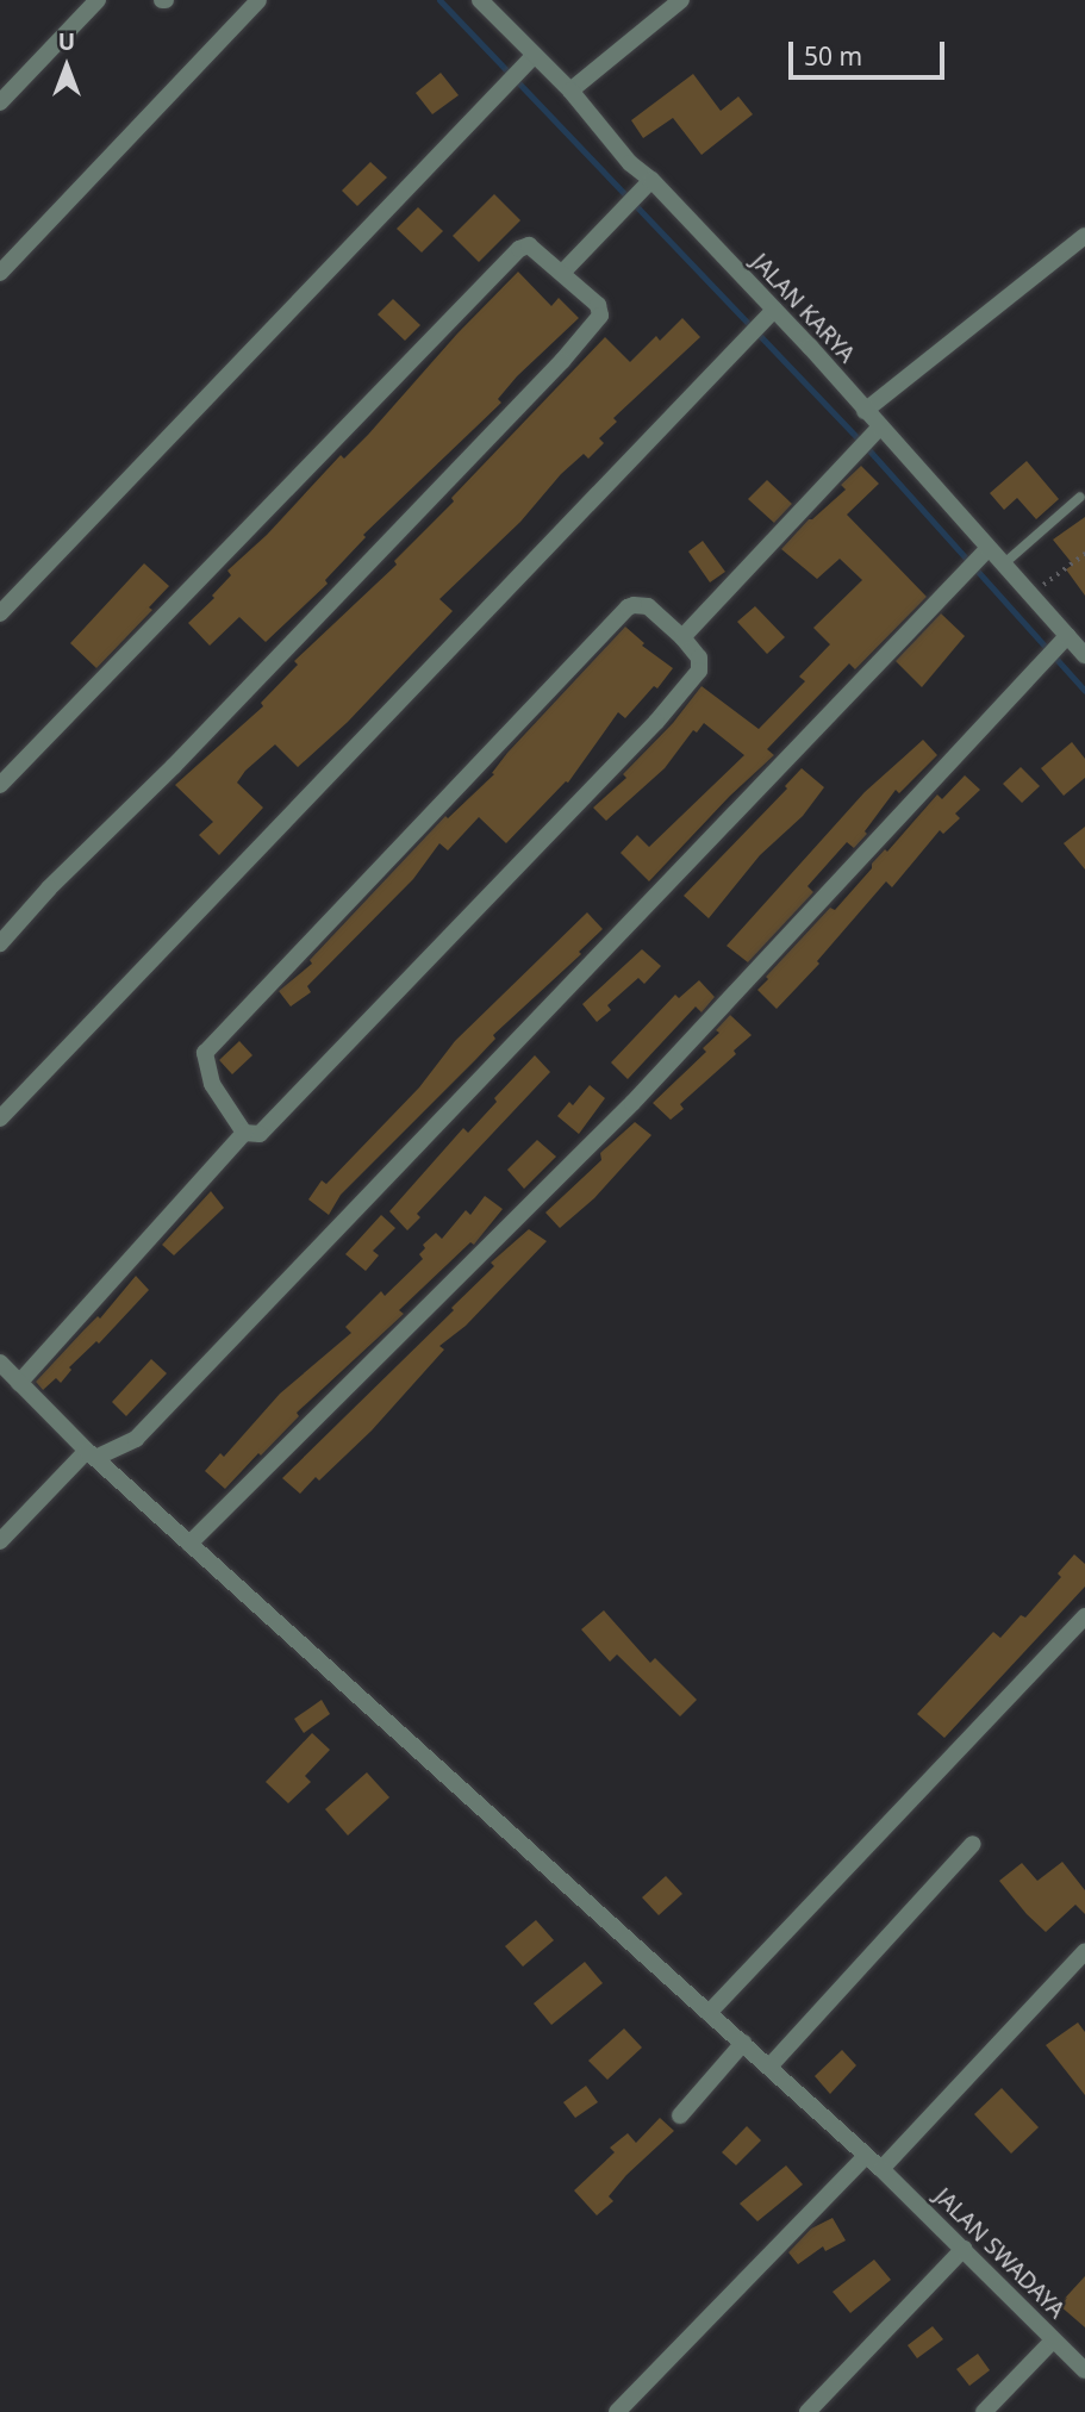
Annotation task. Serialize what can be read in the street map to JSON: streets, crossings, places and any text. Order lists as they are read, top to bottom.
{
  "streets": {
    "street": ["JALAN KARYA", "JALAN SWADAYA"]
  },
  "scale_bar": "50 m",
  "north": "top"
}
